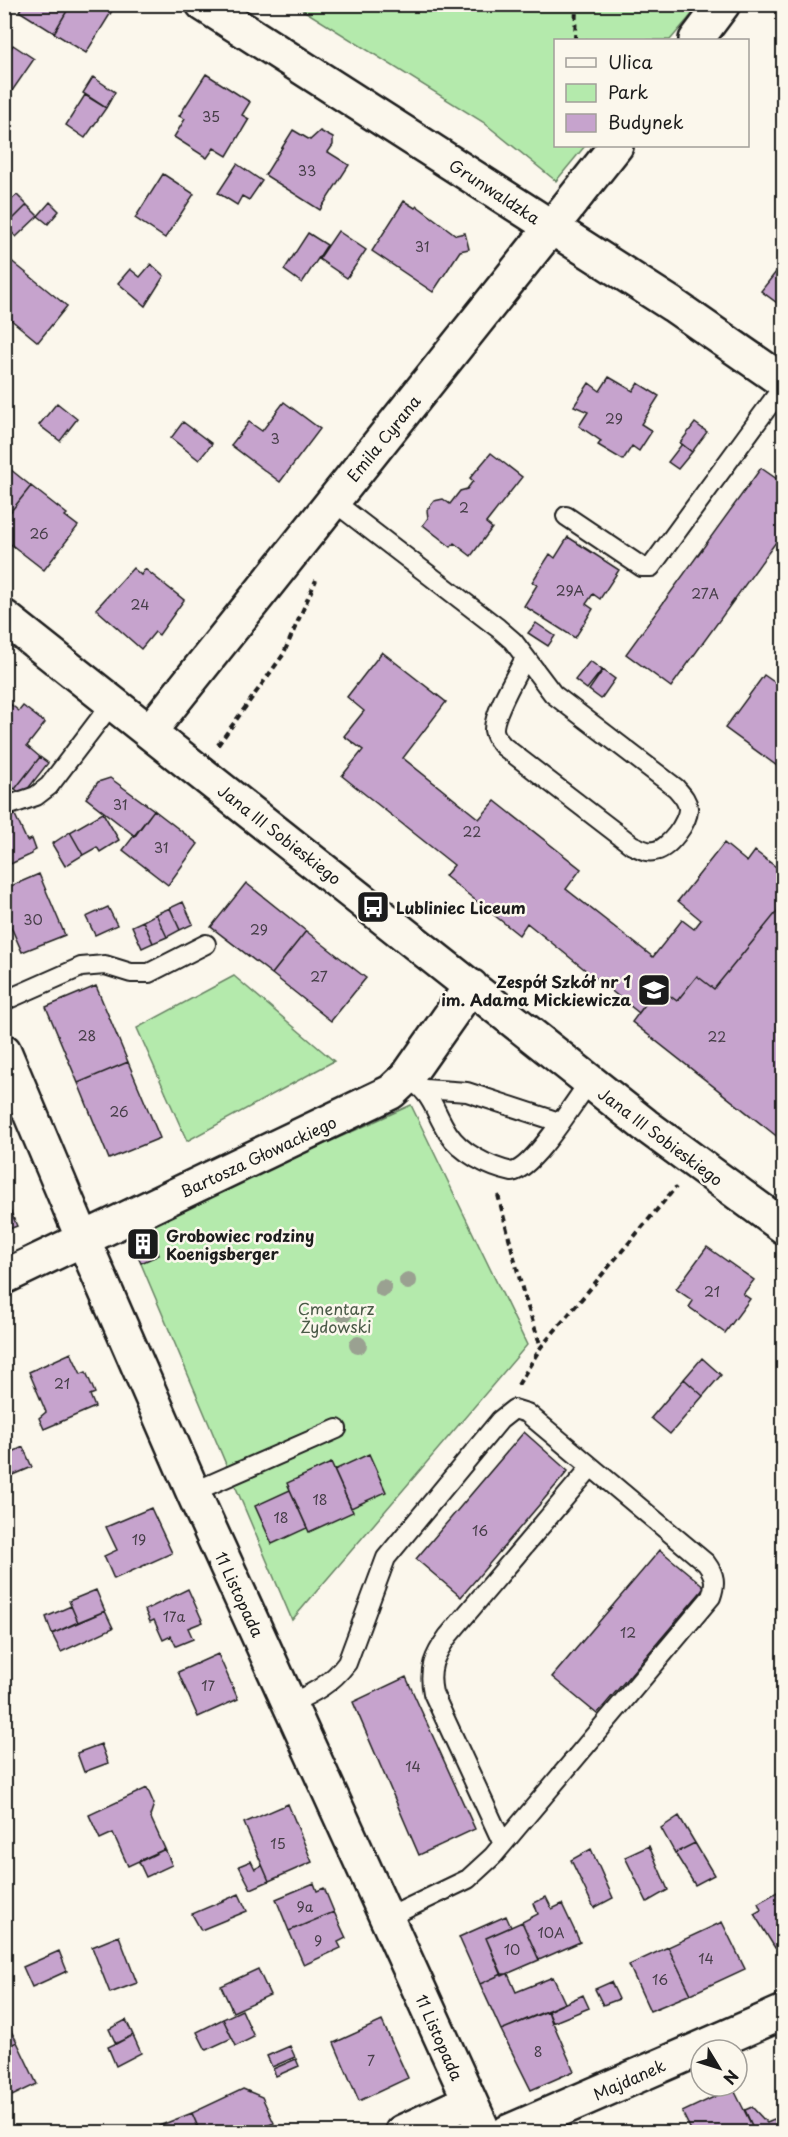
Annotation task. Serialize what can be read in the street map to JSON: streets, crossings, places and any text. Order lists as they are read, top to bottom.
{
  "streets": {
    "street": [
      "Grunwaldzka",
      "Emila Cyrana",
      "Jana III Sobieskiego",
      "Bartosza Głowackiego",
      "11 Listopada",
      "Majdanek"
    ]
  },
  "crossings": [
    ["Grunwaldzka", "Emila Cyrana"],
    ["Emila Cyrana", "Jana III Sobieskiego"],
    ["Jana III Sobieskiego", "Bartosza Głowackiego"],
    ["Bartosza Głowackiego", "11 Listopada"]
  ],
  "parks": ["Cmentarz Żydowski"],
  "places": {
    "bus stop": ["Lubliniec Liceum"],
    "school or university": ["Zespół Szkół nr 1 im. Adama Mickiewicza"],
    "building": ["Grobowiec rodziny Koenigsberger"]
  },
  "house_numbers": [
    "35",
    "33",
    "31",
    "29",
    "3",
    "2",
    "26",
    "29A",
    "27A",
    "24",
    "31",
    "22",
    "31",
    "30",
    "29",
    "27",
    "28",
    "22",
    "26",
    "21",
    "21",
    "18",
    "18",
    "16",
    "19",
    "17a",
    "12",
    "17",
    "14",
    "15",
    "9a",
    "10A",
    "9",
    "10",
    "14",
    "16",
    "8",
    "7"
  ],
  "legend": ["Ulica", "Park", "Budynek"],
  "north": "bottom right"
}
